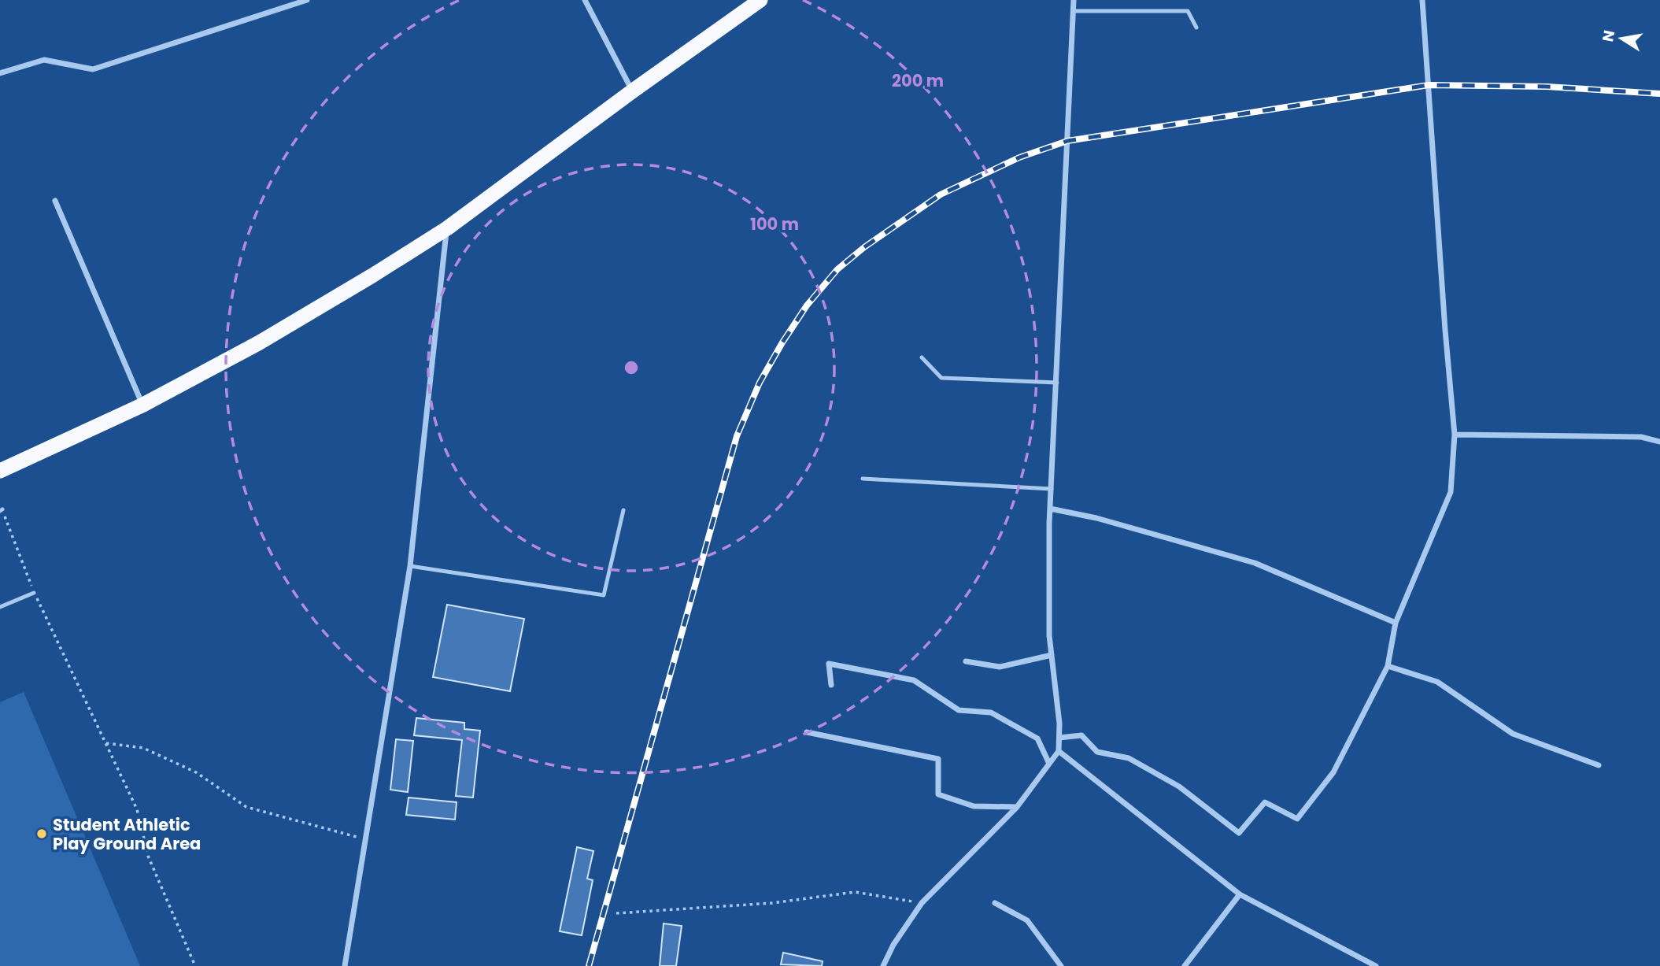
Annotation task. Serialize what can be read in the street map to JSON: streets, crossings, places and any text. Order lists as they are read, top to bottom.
{
  "places": ["Student Athletic Play Ground Area"],
  "north": "left",
  "rings": ["200 m", "100 m"]
}
